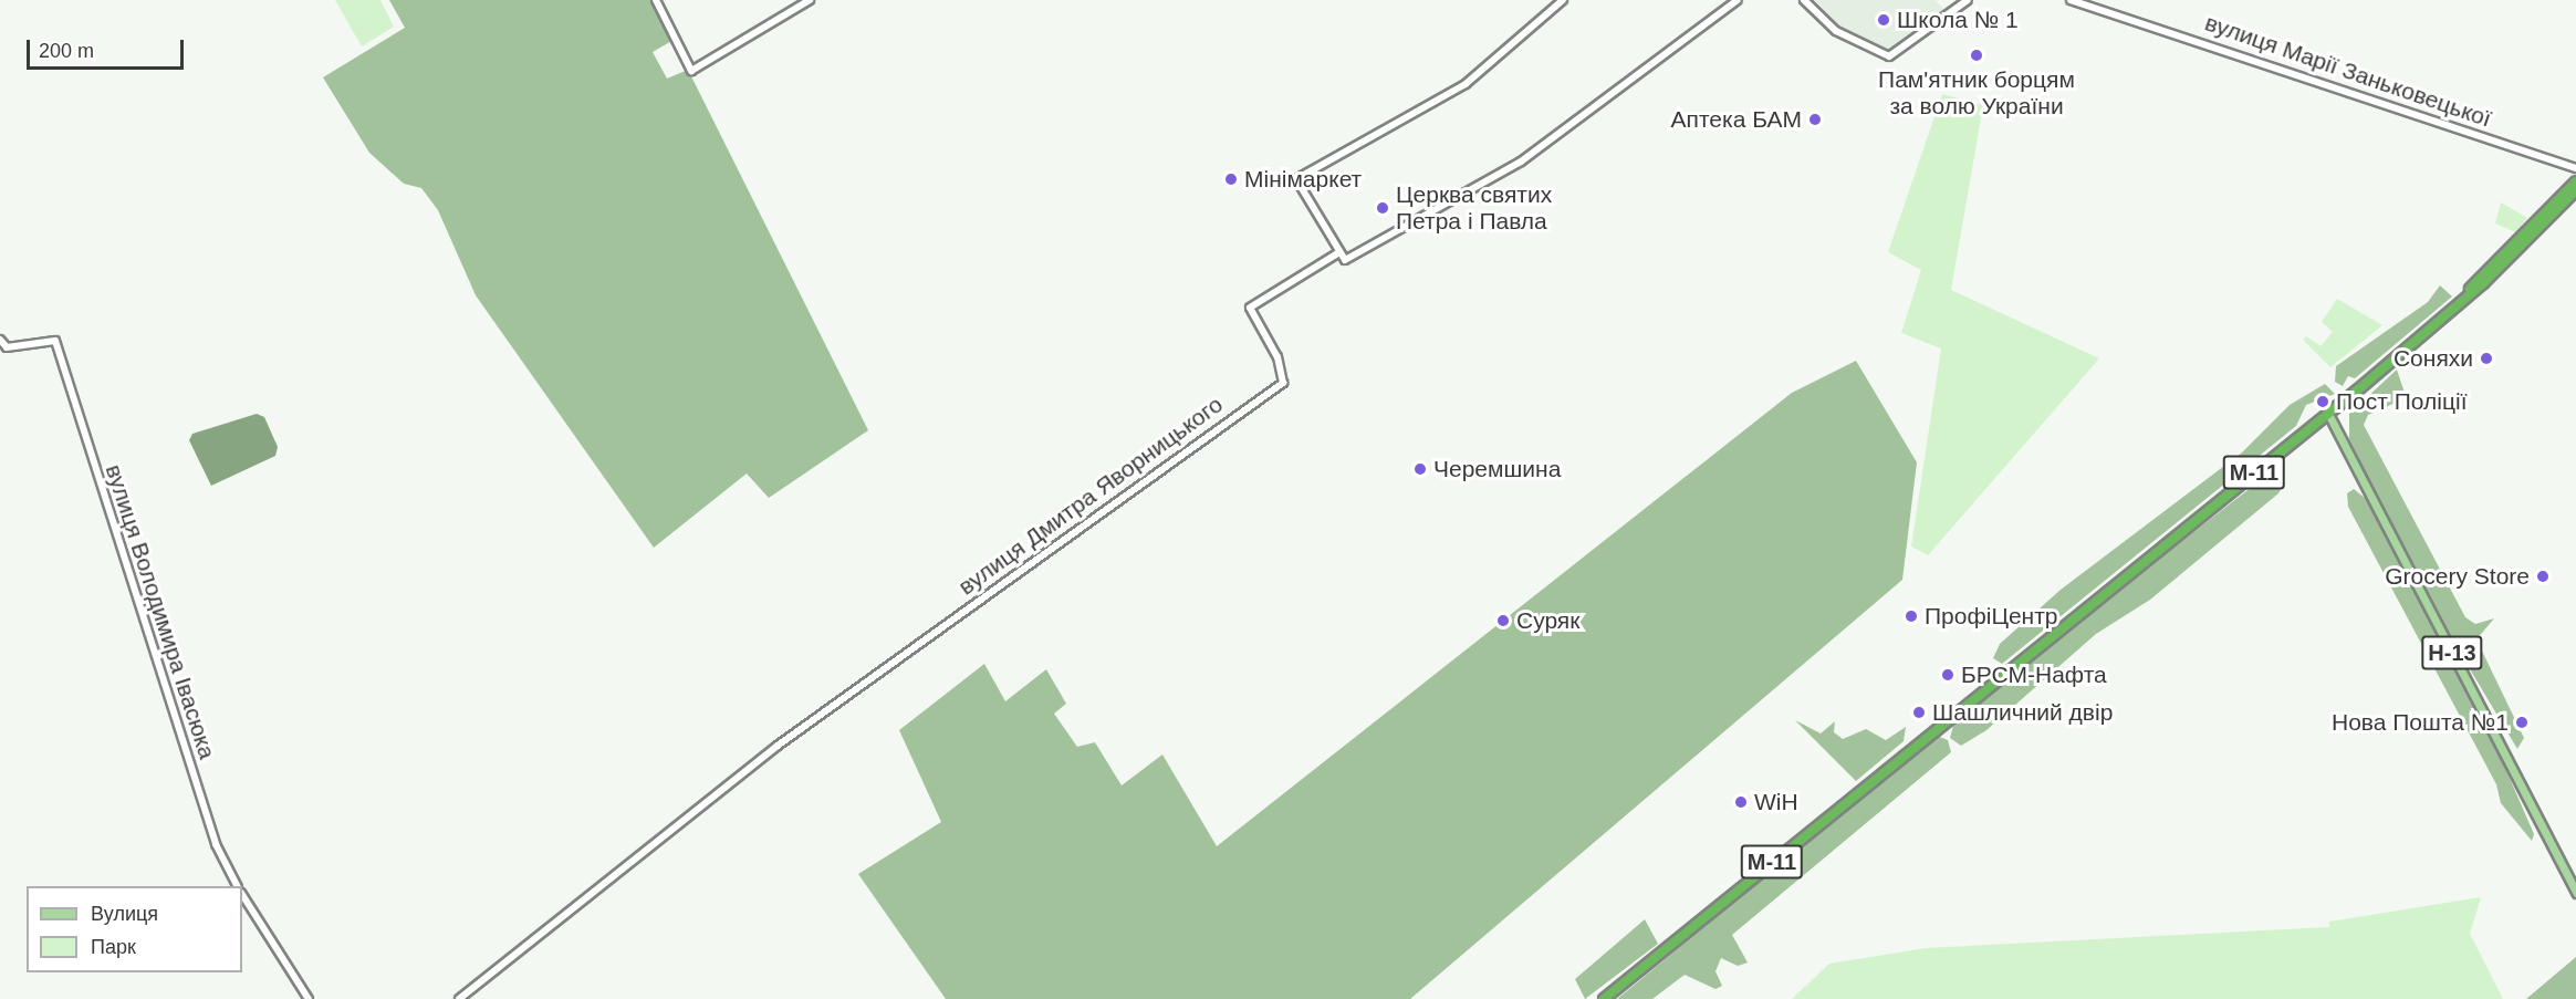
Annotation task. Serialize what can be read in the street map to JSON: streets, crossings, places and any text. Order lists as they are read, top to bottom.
{
  "streets": {
    "highway": ["М-11"],
    "main road": ["Н-13"],
    "street": ["вулиця Марії Заньковецької", "вулиця Дмитра Яворницького", "вулиця Володимира Івасюка"]
  },
  "crossings": [
    ["М-11", "Н-13"]
  ],
  "places": [
    "Школа № 1",
    "Пам'ятник борцям за волю України",
    "Аптека БАМ",
    "Мінімаркет",
    "Церква святих Петра і Павла",
    "Соняхи",
    "Пост Поліції",
    "Черемшина",
    "Grocery Store",
    "ПрофіЦентр",
    "Суряк",
    "БРСМ-Нафта",
    "Шашличний двір",
    "Нова Пошта №1",
    "WiH"
  ],
  "legend": ["Вулиця", "Парк"],
  "scale_bar": "200 m"
}
